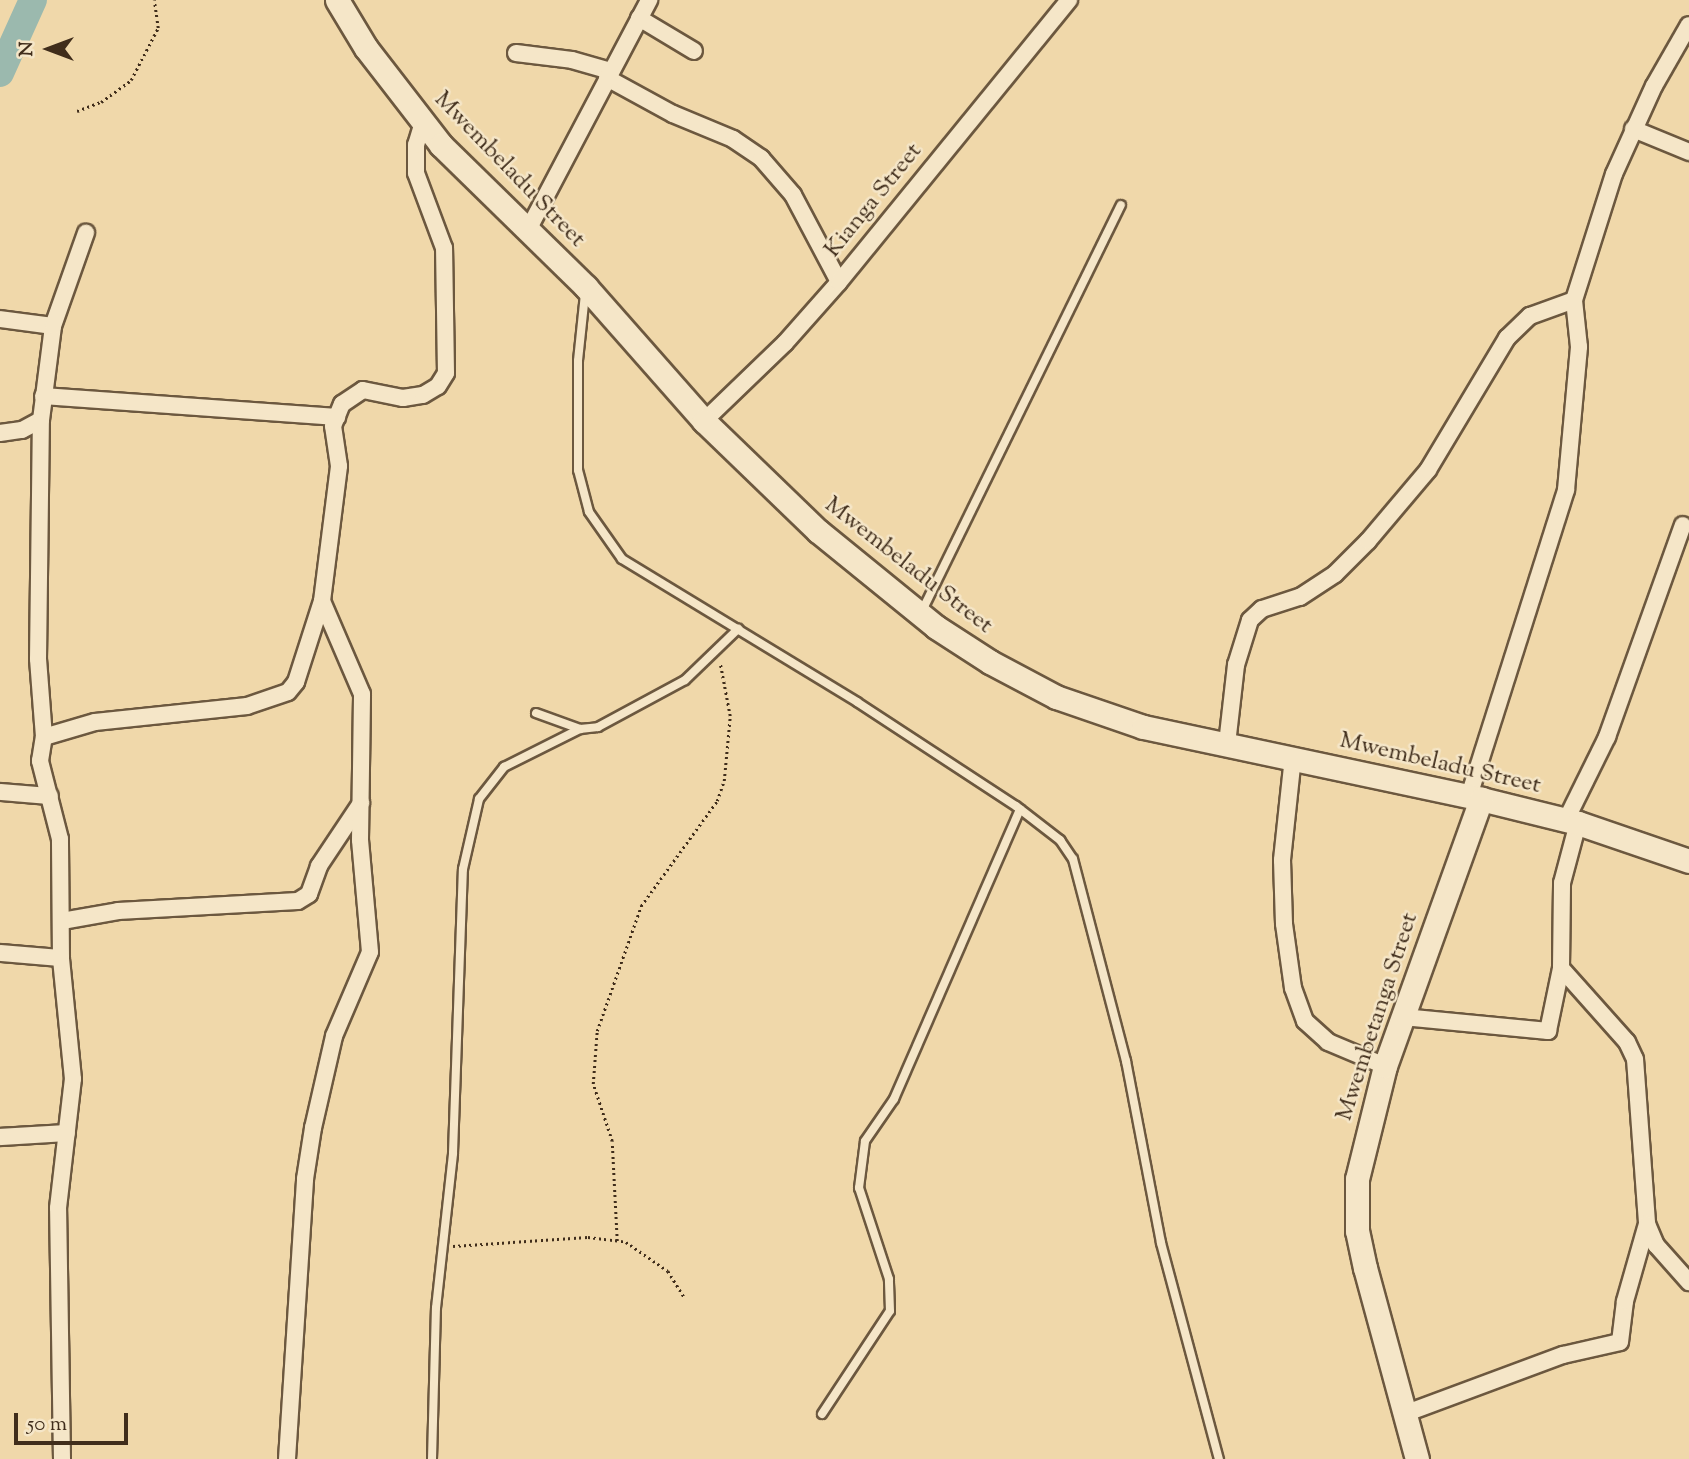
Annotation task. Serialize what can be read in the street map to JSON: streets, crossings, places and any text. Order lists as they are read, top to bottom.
{
  "streets": {
    "street": ["Mwembeladu Street", "Kianga Street", "Mwembetanga Street"]
  },
  "crossings": [
    ["Mwembeladu Street", "Kianga Street"],
    ["Mwembeladu Street", "Mwembetanga Street"]
  ],
  "scale_bar": "50 m",
  "north": "left"
}
